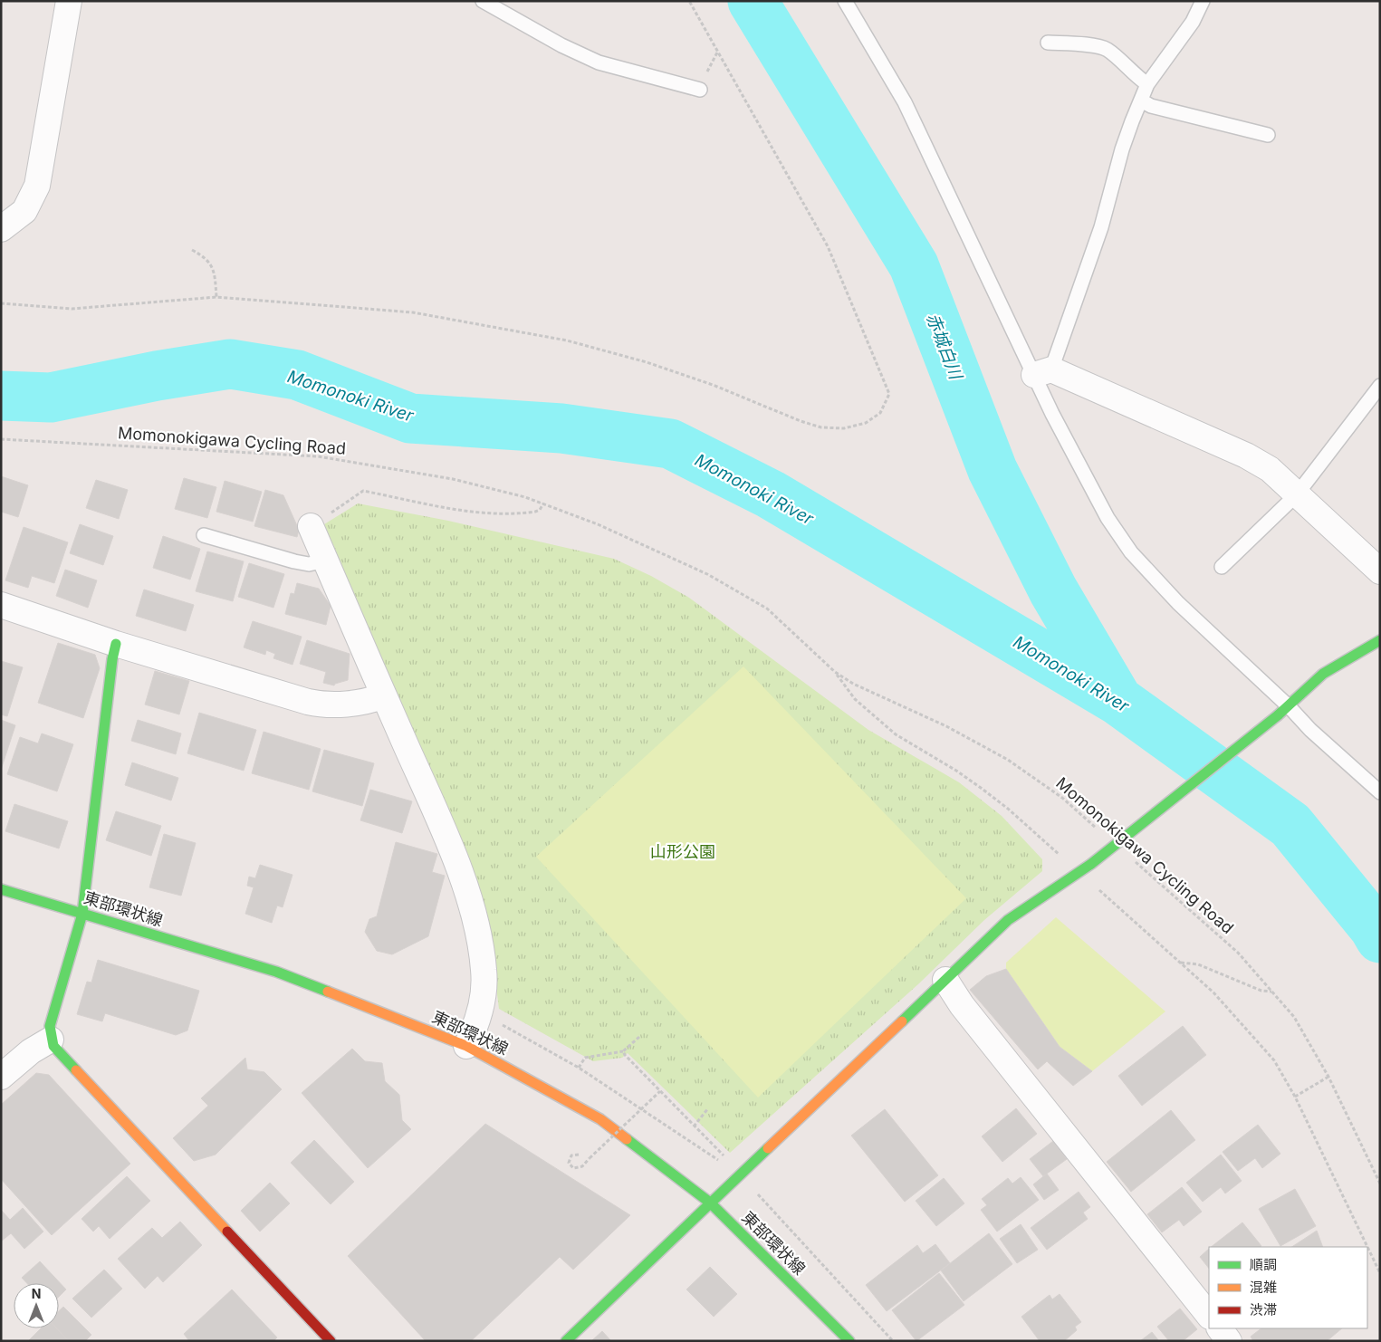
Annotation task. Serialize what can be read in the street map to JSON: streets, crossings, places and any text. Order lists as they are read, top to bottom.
{
  "streets": {
    "street": ["東部環状線"],
    "path": ["Momonokigawa Cycling Road"]
  },
  "water": ["赤城白川", "Momonoki River"],
  "parks": ["山形公園"],
  "legend": ["順調", "混雑", "渋滞"],
  "north": "top"
}
